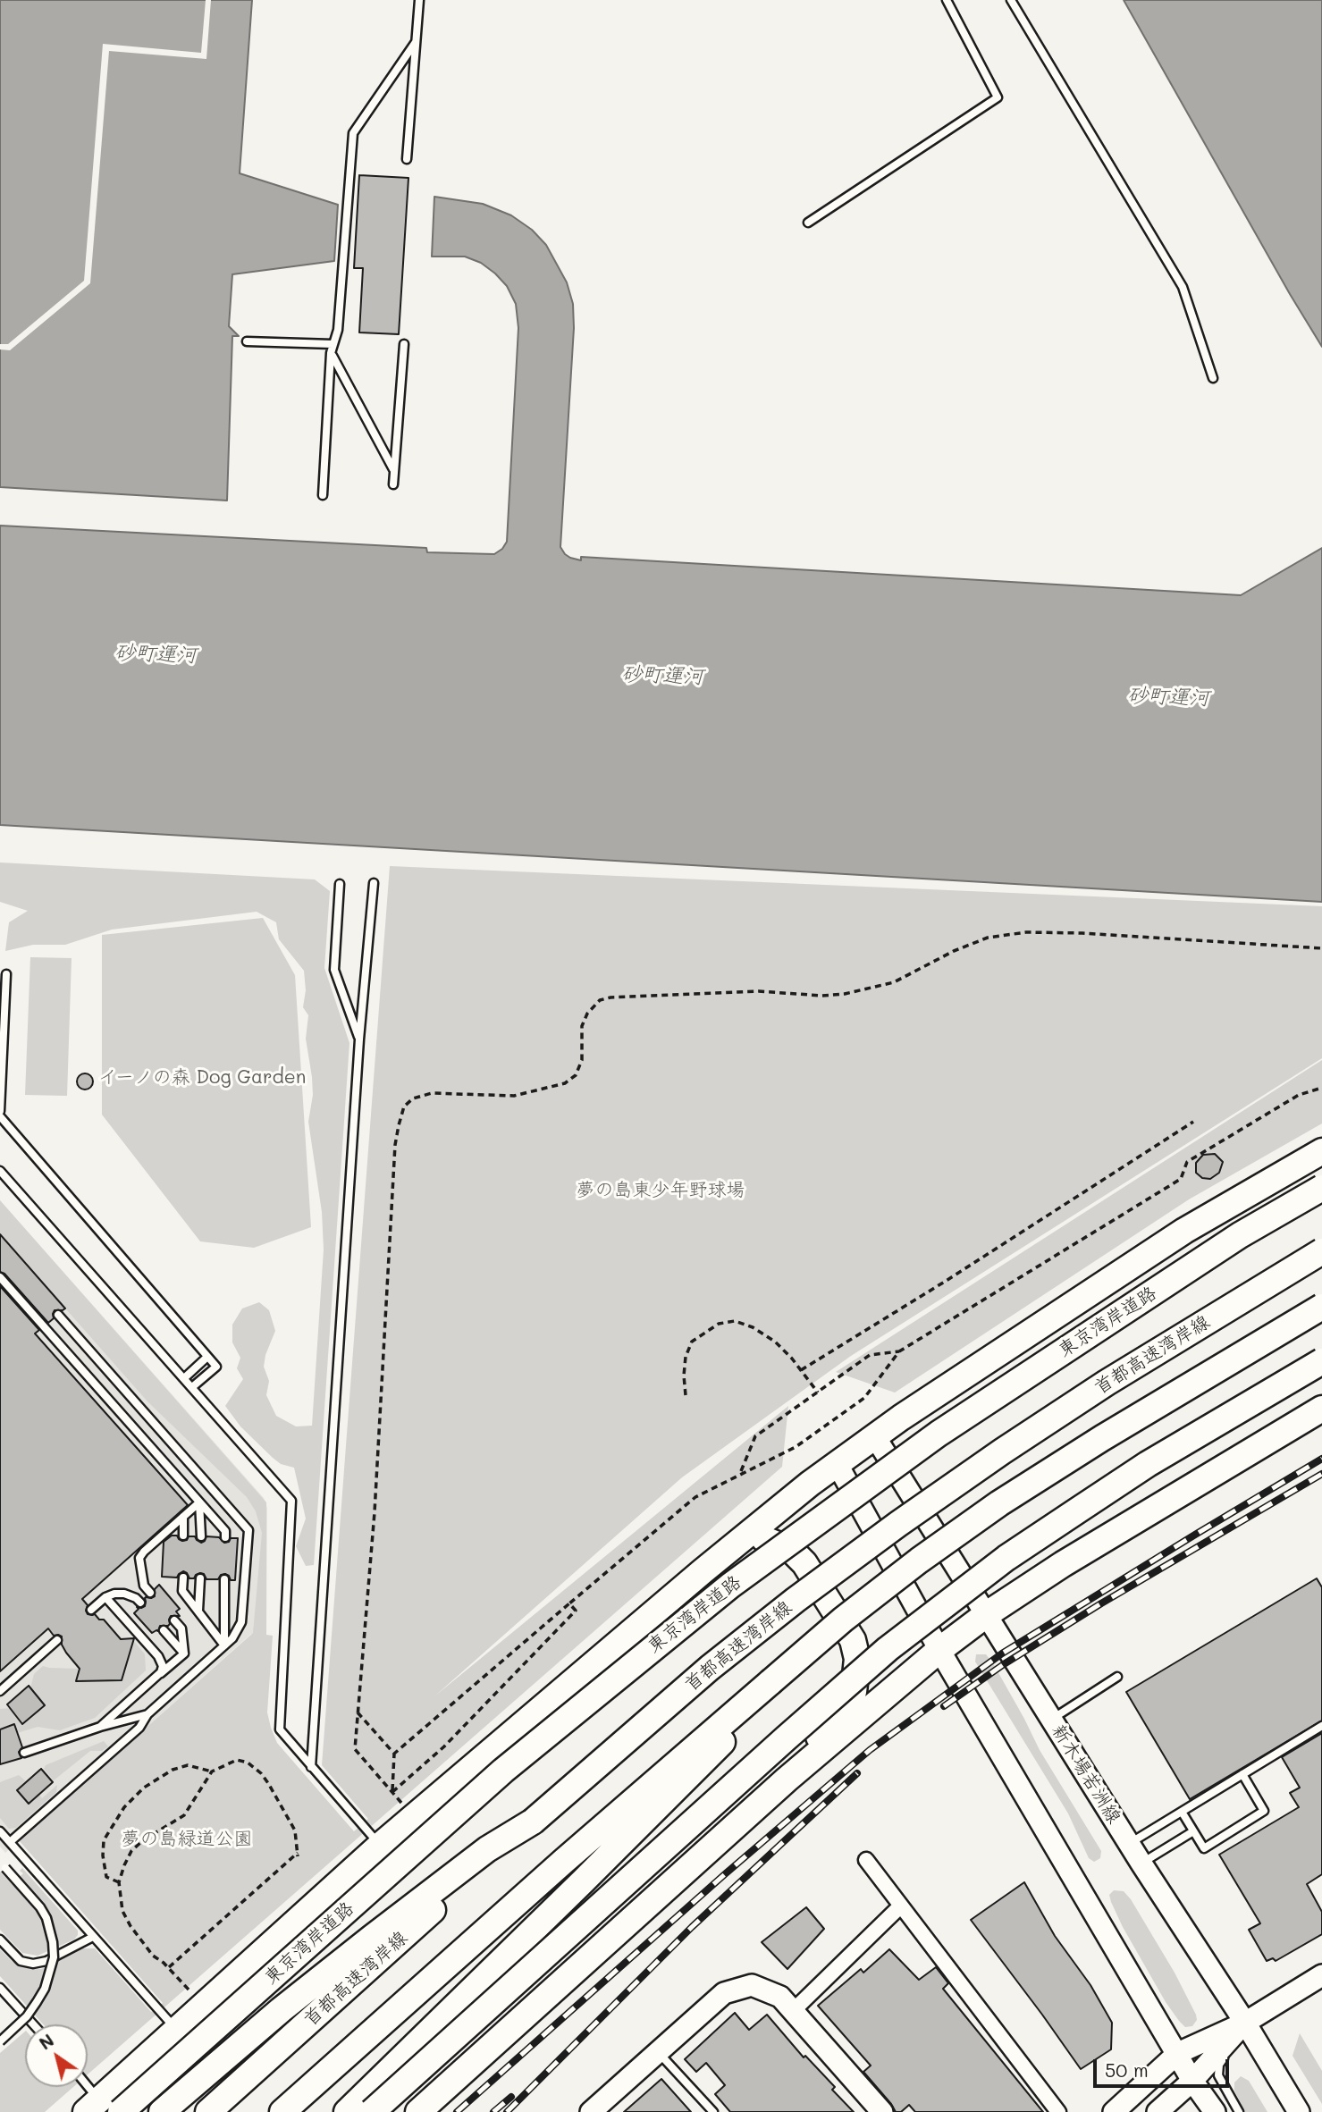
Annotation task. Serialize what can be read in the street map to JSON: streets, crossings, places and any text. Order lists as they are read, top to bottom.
{
  "streets": {
    "highway": ["東京湾岸道路", "首都高速湾岸線"],
    "street": ["新木場若洲線"]
  },
  "water": ["砂町運河"],
  "parks": ["イーノの森 Dog Garden", "夢の島東少年野球場", "夢の島緑道公園"],
  "scale_bar": "50 m",
  "north": "top left"
}
